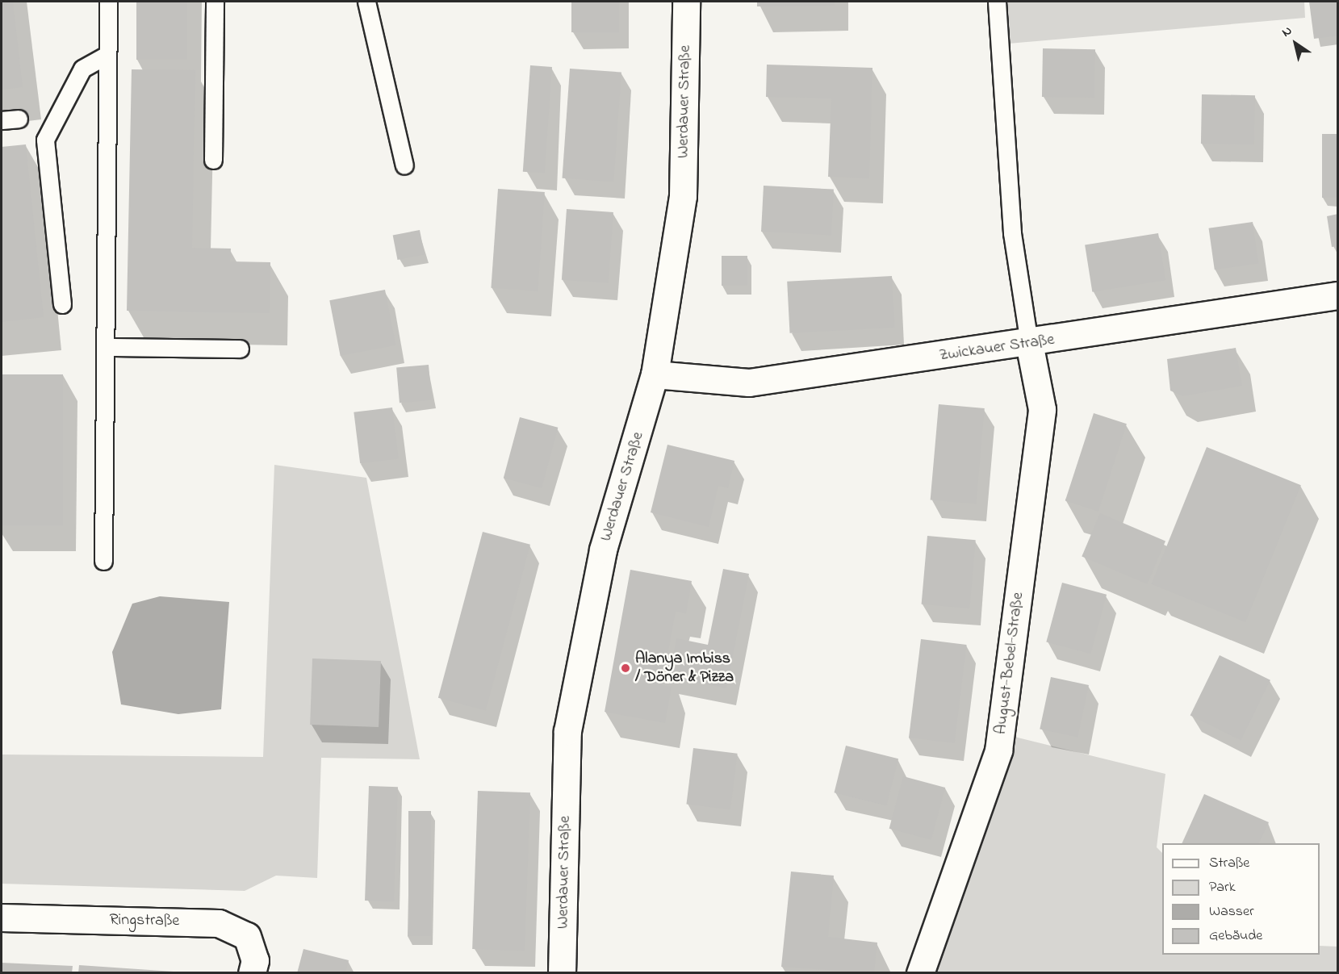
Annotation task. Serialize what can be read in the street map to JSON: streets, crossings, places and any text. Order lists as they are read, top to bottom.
{
  "streets": {
    "street": [
      "Werdauer Straße",
      "Zwickauer Straße",
      "August-Bebel-Straße",
      "Ringstraße"
    ]
  },
  "crossings": [
    ["Werdauer Straße", "Zwickauer Straße"],
    ["Zwickauer Straße", "August-Bebel-Straße"]
  ],
  "places": ["Alanya Imbiss / Döner & Pizza"],
  "legend": [
    "Straße",
    "Park",
    "Wasser",
    "Gebäude"
  ],
  "north": "top left"
}
